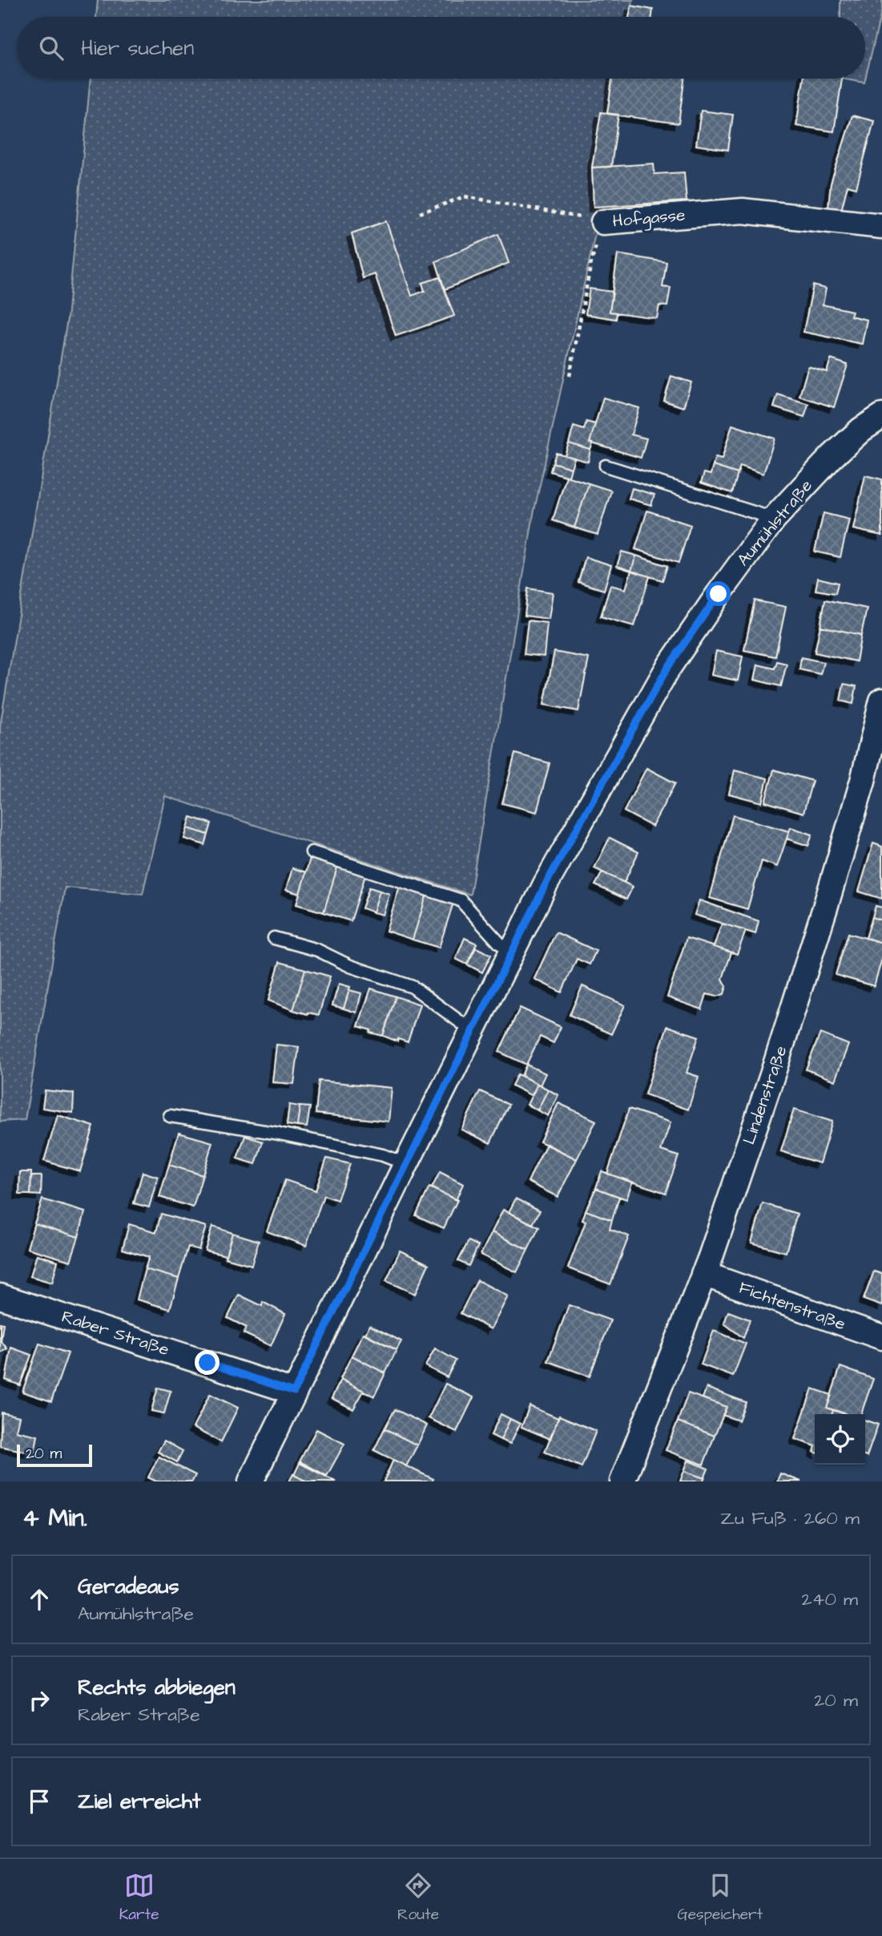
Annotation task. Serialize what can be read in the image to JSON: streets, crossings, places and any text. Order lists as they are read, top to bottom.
{
  "streets": {
    "street": [
      "Hofgasse",
      "Aumühlstraße",
      "Lindenstraße",
      "Fichtenstraße",
      "Raber Straße"
    ]
  },
  "crossings": [
    ["Aumühlstraße", "Raber Straße"],
    ["Lindenstraße", "Fichtenstraße"]
  ],
  "scale_bar": "20 m",
  "page": {
    "search": "Hier suchen",
    "scale": "20 m",
    "heading": ["4 Min.", "Zu Fuß · 260 m"],
    "list": [
      ["Geradeaus", "Aumühlstraße", "240 m"],
      ["Rechts abbiegen", "Raber Straße", "20 m"],
      "Ziel erreicht"
    ],
    "nav": ["Karte", "Route", "Gespeichert"]
  }
}
